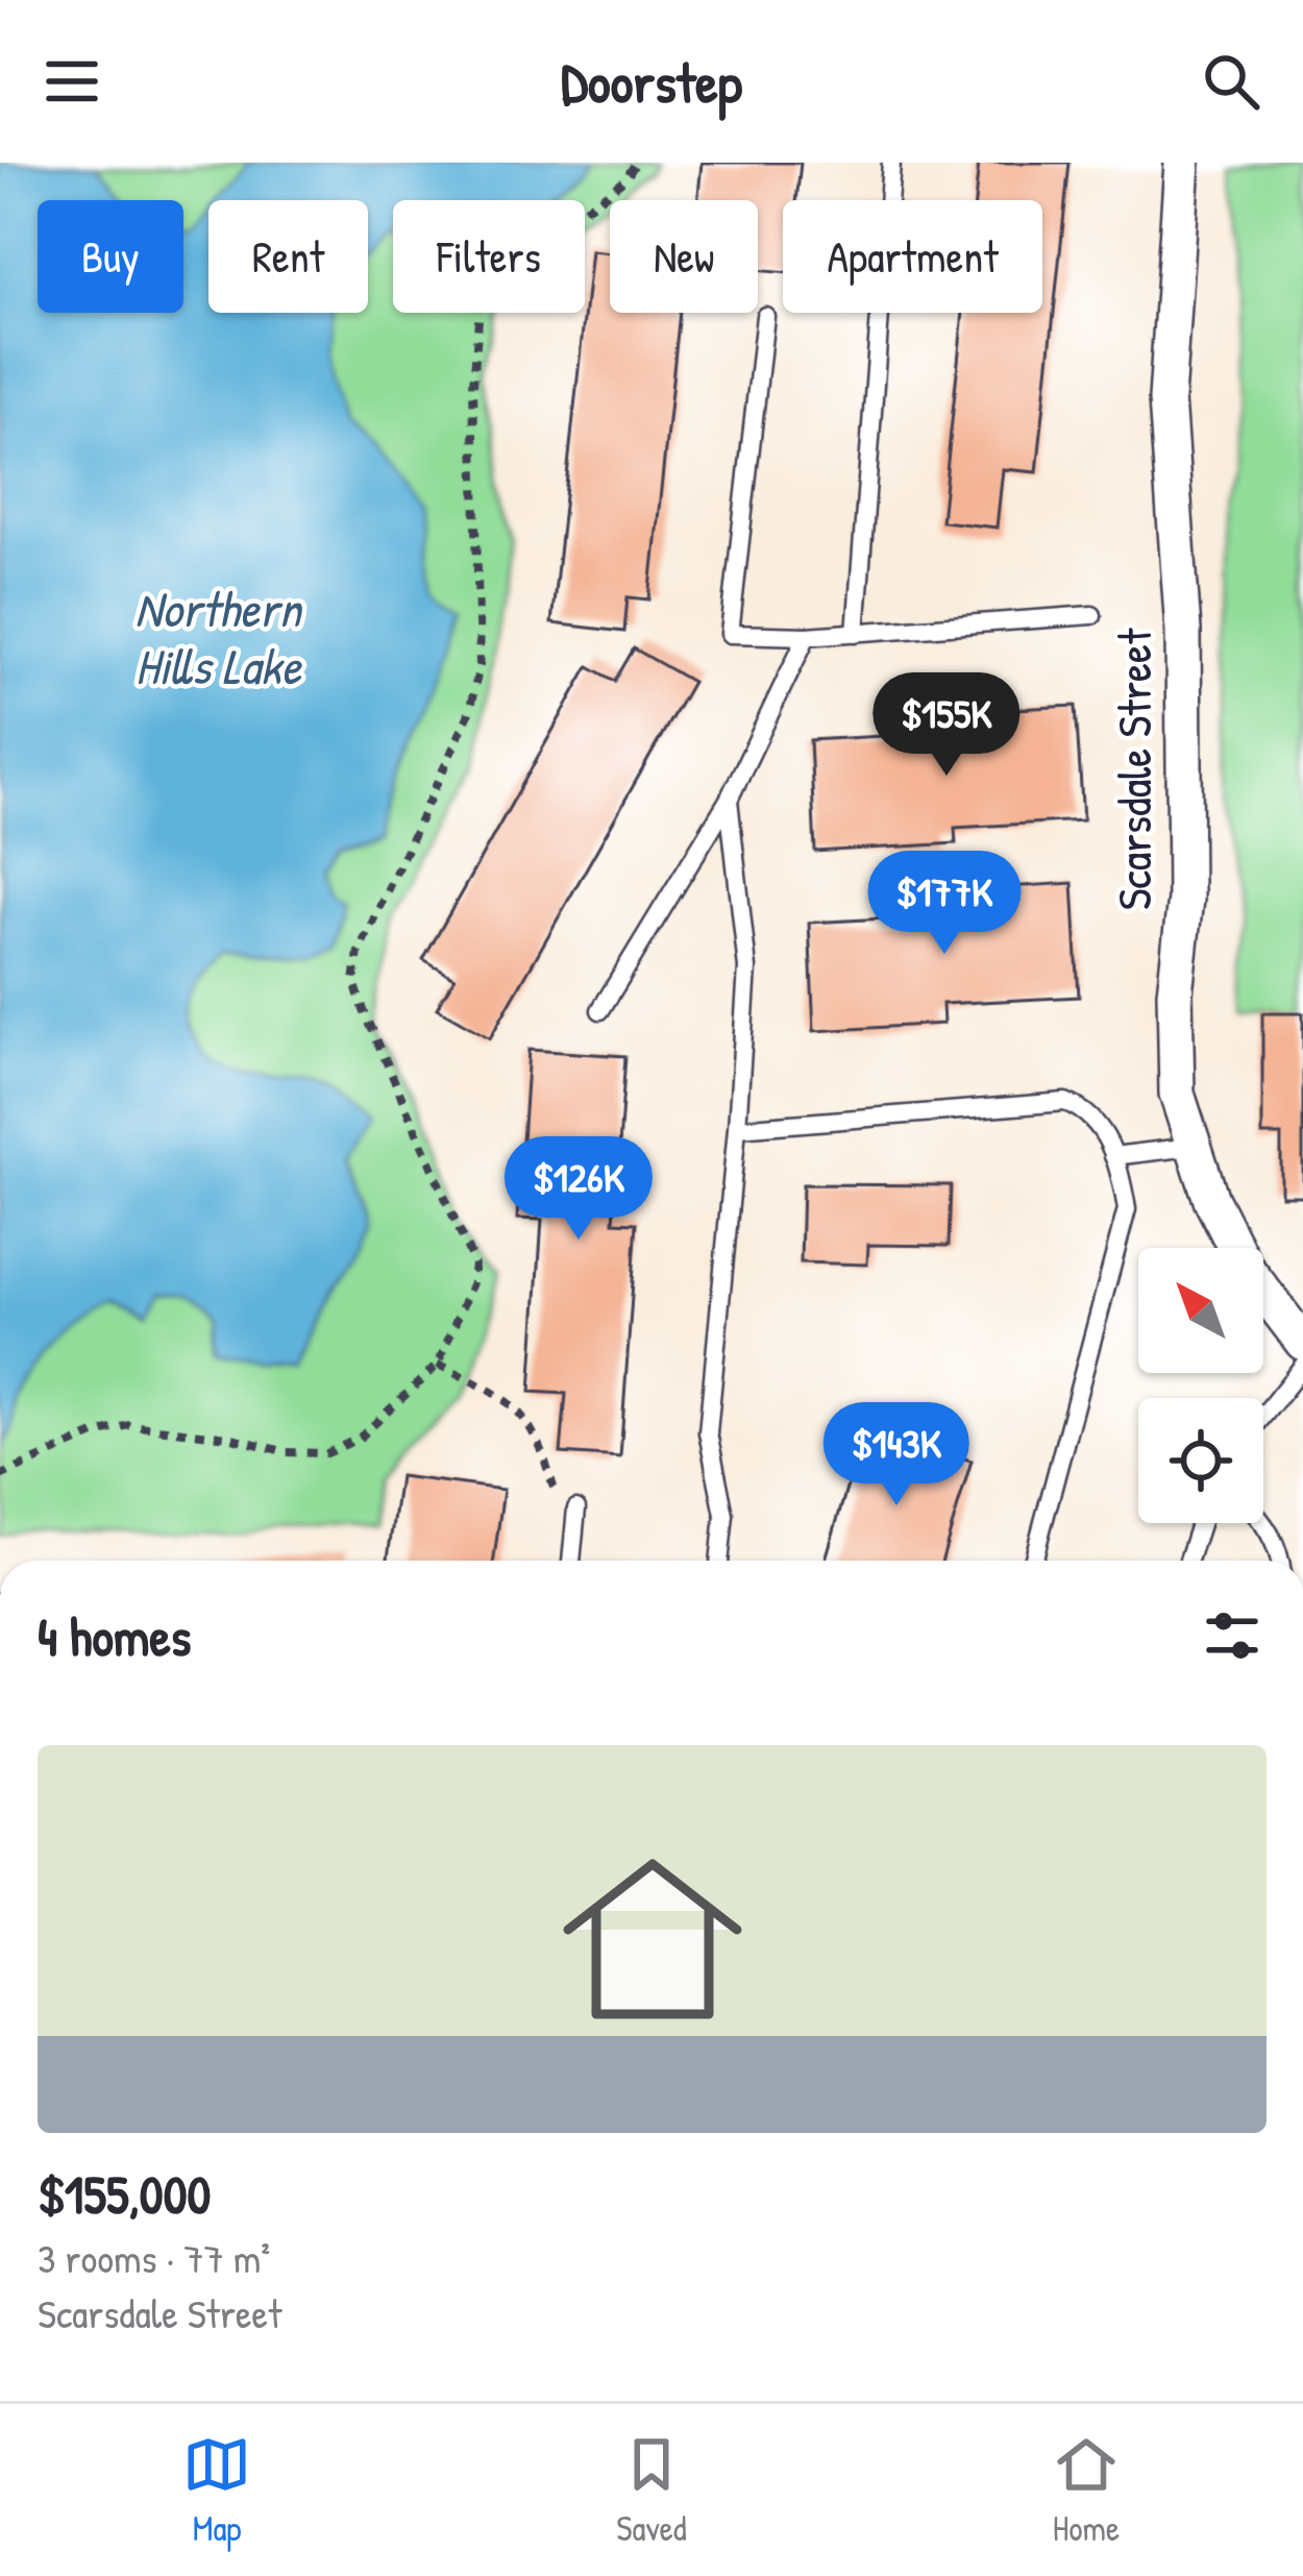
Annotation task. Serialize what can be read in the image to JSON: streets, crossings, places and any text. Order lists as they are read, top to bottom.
{
  "streets": {
    "street": ["Scarsdale Street"]
  },
  "water": ["Northern Hills Lake"],
  "north": "top left",
  "page": {
    "header": "Doorstep",
    "chip": [
      "Buy",
      "Rent",
      "Filters",
      "New",
      "Apartment"
    ],
    "price": [
      "$155K",
      "$177K",
      "$126K",
      "$143K"
    ],
    "heading": "4 homes",
    "list": [
      {
        "name": "$155,000",
        "note": "3 rooms · 77 m² · Scarsdale Street"
      }
    ],
    "tabs": ["Map", "Saved", "Home"]
  }
}
